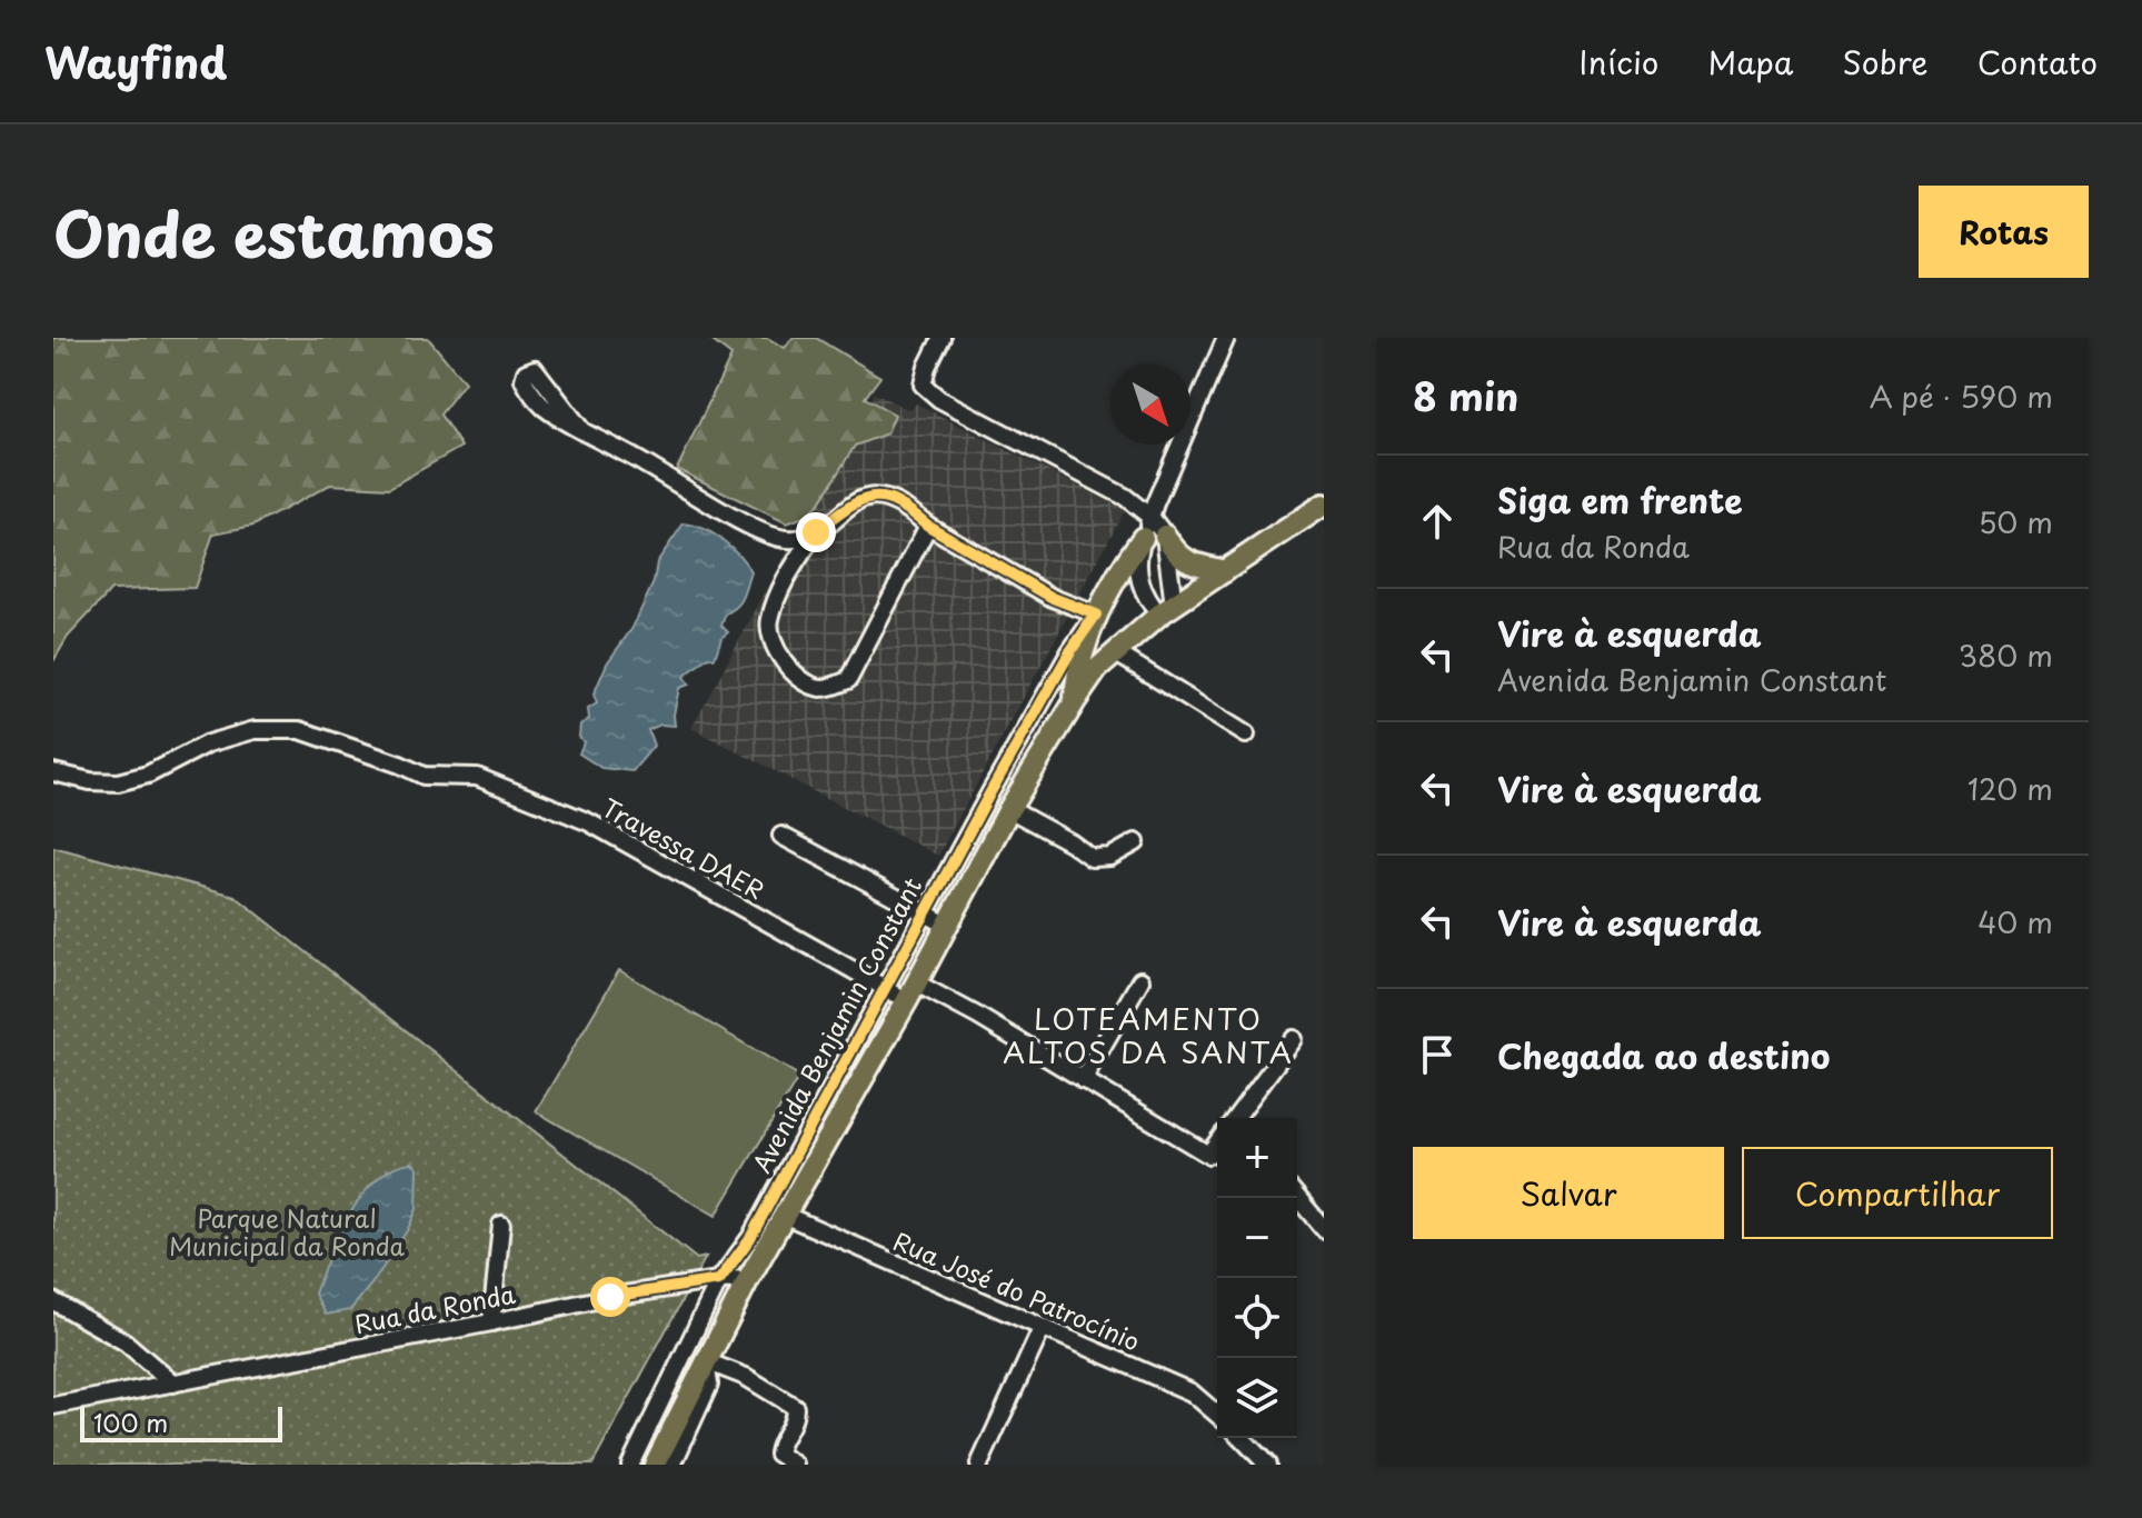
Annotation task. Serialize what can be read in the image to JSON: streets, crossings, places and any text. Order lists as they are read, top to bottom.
{
  "streets": {
    "main road": ["Avenida Benjamin Constant"],
    "street": ["Travessa DAER", "Rua José do Patrocínio", "Rua da Ronda"]
  },
  "crossings": [
    ["Travessa DAER", "Avenida Benjamin Constant"],
    ["Avenida Benjamin Constant", "Rua José do Patrocínio"],
    ["Avenida Benjamin Constant", "Rua da Ronda"]
  ],
  "districts": ["LOTEAMENTO ALTOS DA SANTA"],
  "parks": ["Parque Natural Municipal da Ronda"],
  "scale_bar": "100 m",
  "north": "bottom right",
  "page": {
    "header": "Wayfind",
    "nav": [
      "Início",
      "Mapa",
      "Sobre",
      "Contato"
    ],
    "title": "Onde estamos",
    "buttons": [
      "Rotas",
      ["Salvar", "Compartilhar"]
    ],
    "heading": ["8 min", "A pé · 590 m"],
    "list": [
      ["Siga em frente", "Rua da Ronda", "50 m"],
      ["Vire à esquerda", "Avenida Benjamin Constant", "380 m"],
      ["Vire à esquerda", "120 m"],
      ["Vire à esquerda", "40 m"],
      "Chegada ao destino"
    ],
    "map_buttons": ["+", "−"],
    "scale": "100 m"
  }
}
